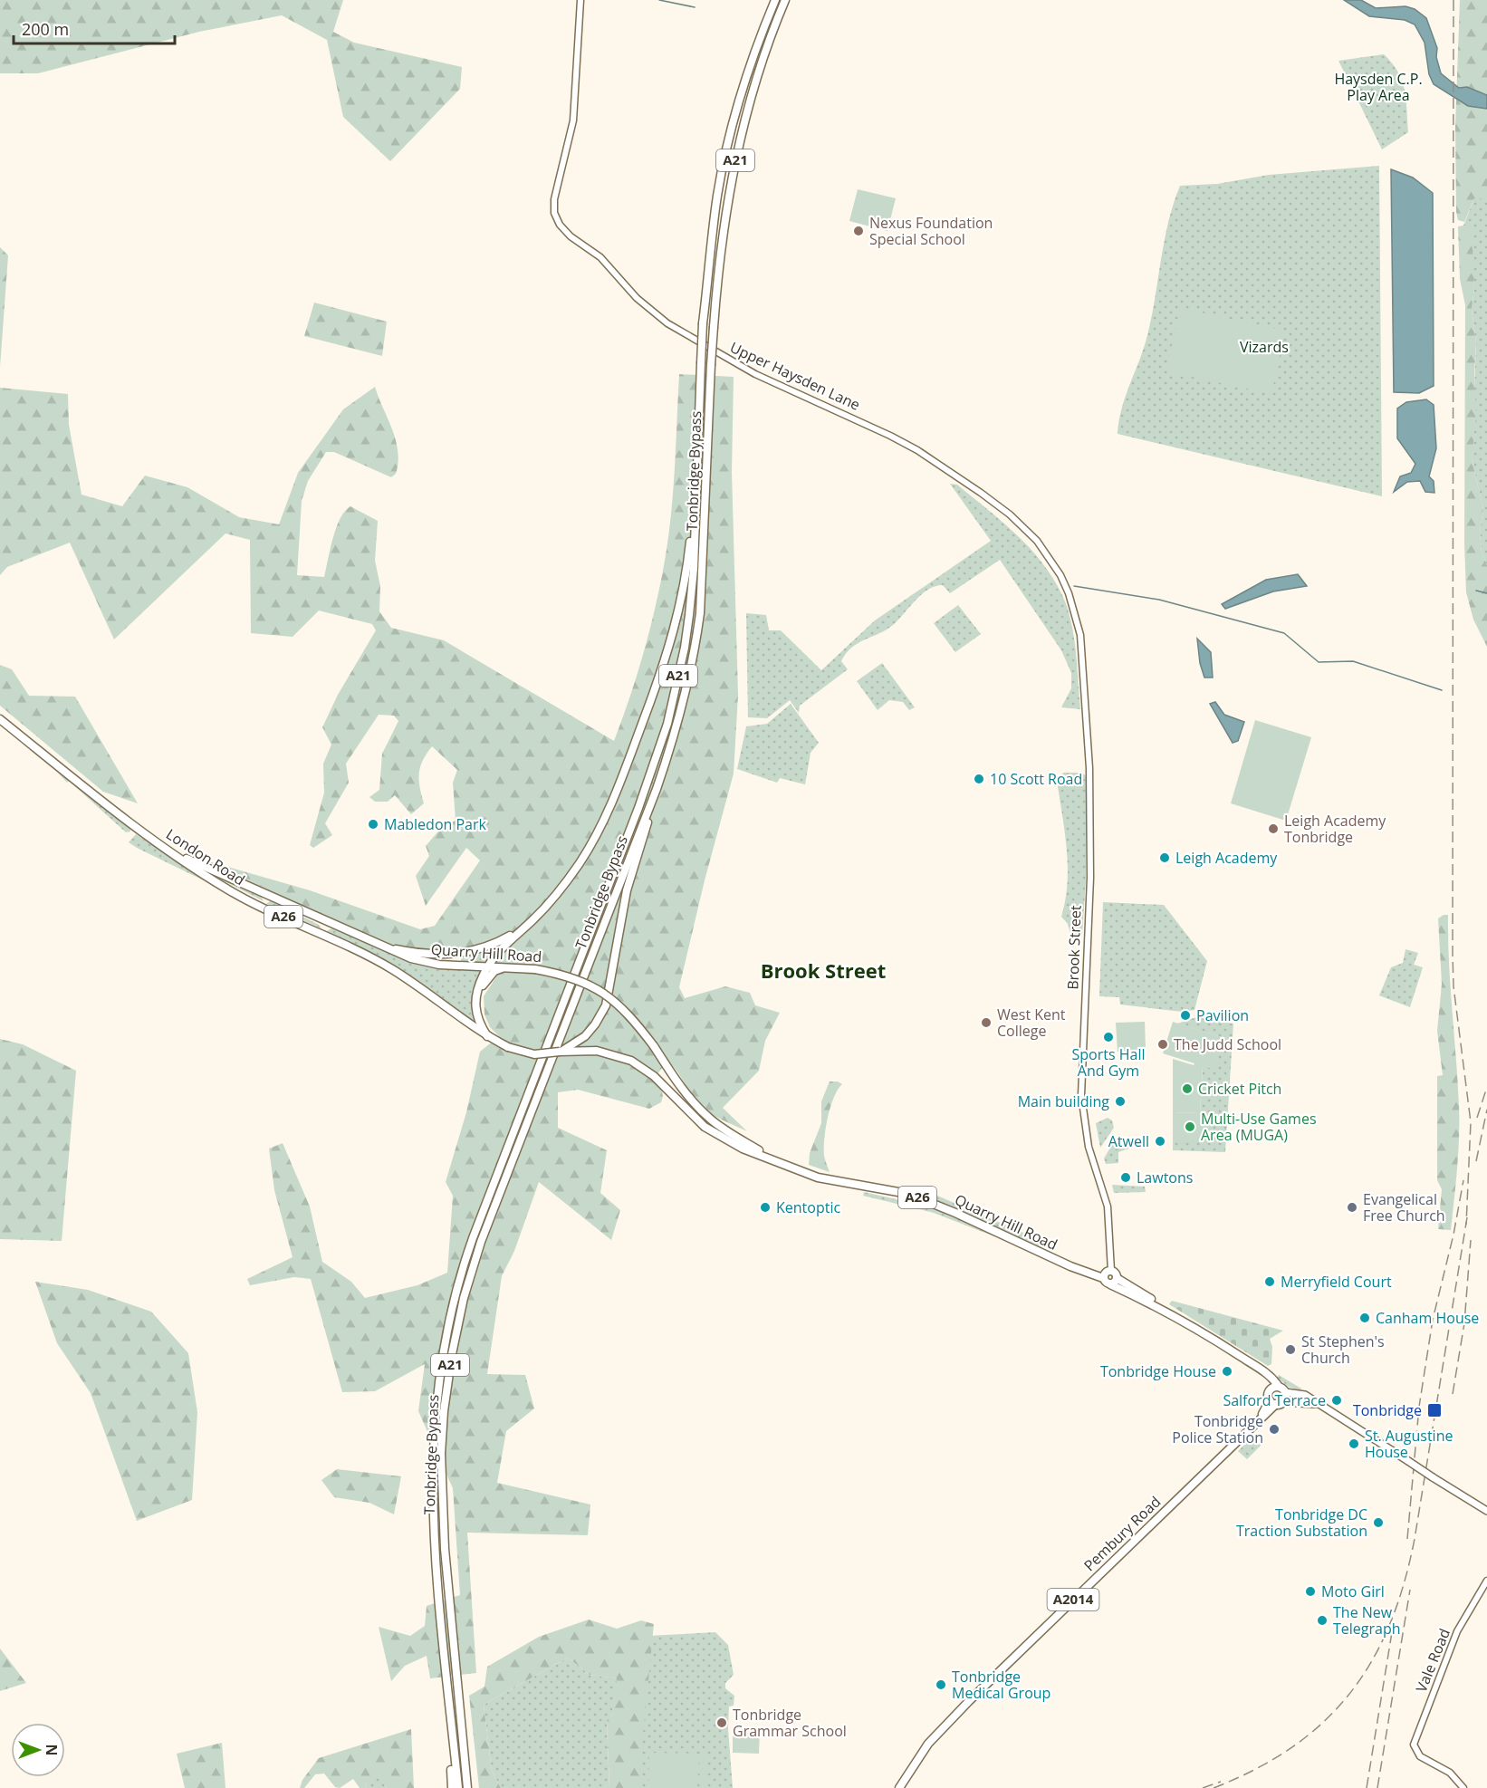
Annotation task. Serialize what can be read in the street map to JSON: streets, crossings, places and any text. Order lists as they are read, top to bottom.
{
  "streets": {
    "main road": [
      "A21",
      "Tonbridge Bypass",
      "London Road",
      "A26",
      "Quarry Hill Road",
      "Pembury Road",
      "A2014"
    ],
    "street": ["Upper Haysden Lane", "Brook Street", "Vale Road"]
  },
  "crossings": [
    ["Upper Haysden Lane", "Brook Street"],
    ["London Road", "Quarry Hill Road"]
  ],
  "districts": ["Brook Street"],
  "parks": ["Haysden C.P. Play Area", "Vizards"],
  "places": {
    "other": [
      "Nexus Foundation Special School",
      "10 Scott Road",
      "Mabledon Park",
      "Leigh Academy Tonbridge",
      "Leigh Academy",
      "Pavilion",
      "West Kent College",
      "Sports Hall And Gym",
      "The Judd School",
      "Cricket Pitch",
      "Main building",
      "Multi-Use Games Area (MUGA)",
      "Atwell",
      "Lawtons",
      "Kentoptic",
      "Evangelical Free Church",
      "Merryfield Court",
      "Canham House",
      "St Stephen's Church",
      "Tonbridge House",
      "Salford Terrace",
      "Tonbridge Police Station",
      "St. Augustine House",
      "Tonbridge DC Traction Substation",
      "Moto Girl",
      "The New Telegraph",
      "Tonbridge Medical Group",
      "Tonbridge Grammar School"
    ],
    "transit": ["Tonbridge"]
  },
  "scale_bar": "200 m",
  "north": "right"
}
